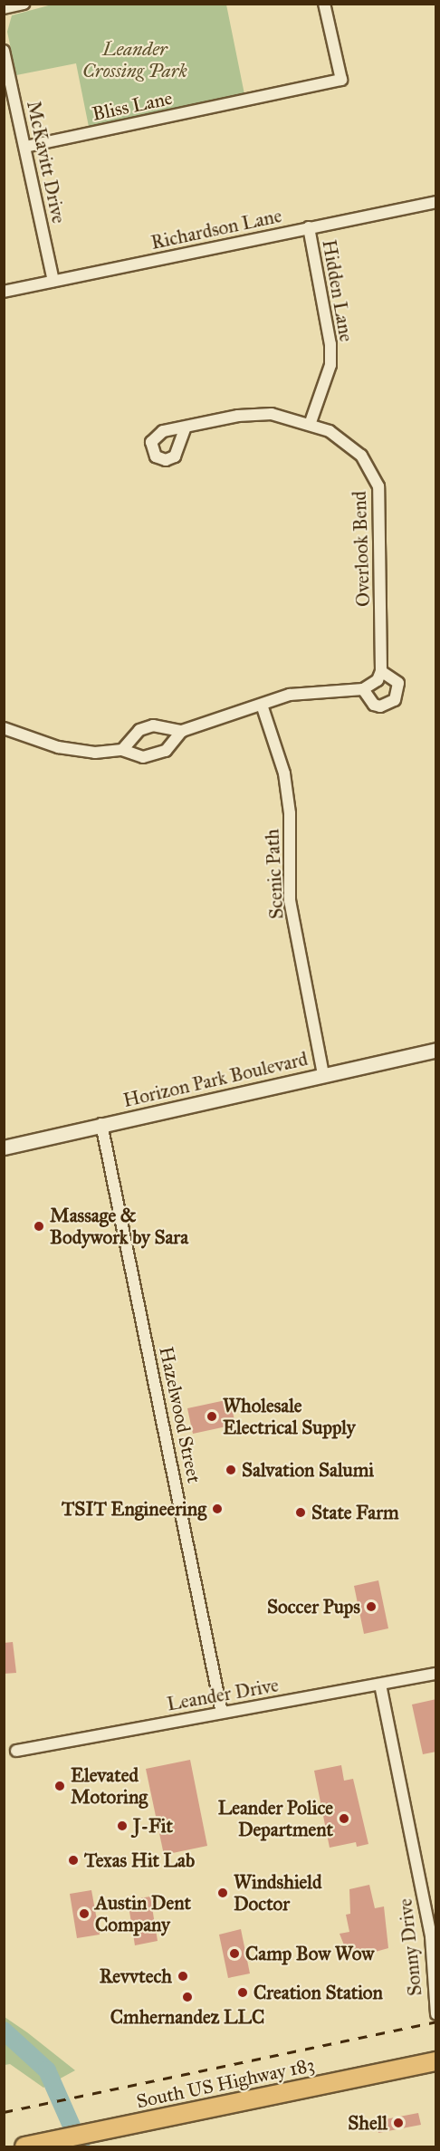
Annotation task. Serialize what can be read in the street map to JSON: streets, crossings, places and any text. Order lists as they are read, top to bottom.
{
  "streets": {
    "main road": ["South US Highway 183"],
    "street": [
      "Bliss Lane",
      "McKavitt Drive",
      "Richardson Lane",
      "Hidden Lane",
      "Overlook Bend",
      "Scenic Path",
      "Horizon Park Boulevard",
      "Hazelwood Street",
      "Leander Drive",
      "Sonny Drive"
    ]
  },
  "crossings": [
    ["Bliss Lane", "McKavitt Drive"],
    ["McKavitt Drive", "Richardson Lane"],
    ["Richardson Lane", "Hidden Lane"],
    ["Hidden Lane", "Overlook Bend"],
    ["Scenic Path", "Horizon Park Boulevard"],
    ["Horizon Park Boulevard", "Hazelwood Street"],
    ["Hazelwood Street", "Leander Drive"],
    ["Leander Drive", "Sonny Drive"]
  ],
  "parks": ["Leander Crossing Park"],
  "places": [
    "Massage & Bodywork by Sara",
    "Wholesale Electrical Supply",
    "Salvation Salumi",
    "TSIT Engineering",
    "State Farm",
    "Soccer Pups",
    "Elevated Motoring",
    "Leander Police Department",
    "J-Fit",
    "Texas Hit Lab",
    "Windshield Doctor",
    "Austin Dent Company",
    "Camp Bow Wow",
    "Revvtech",
    "Creation Station",
    "Cmhernandez LLC",
    "Shell"
  ]
}
